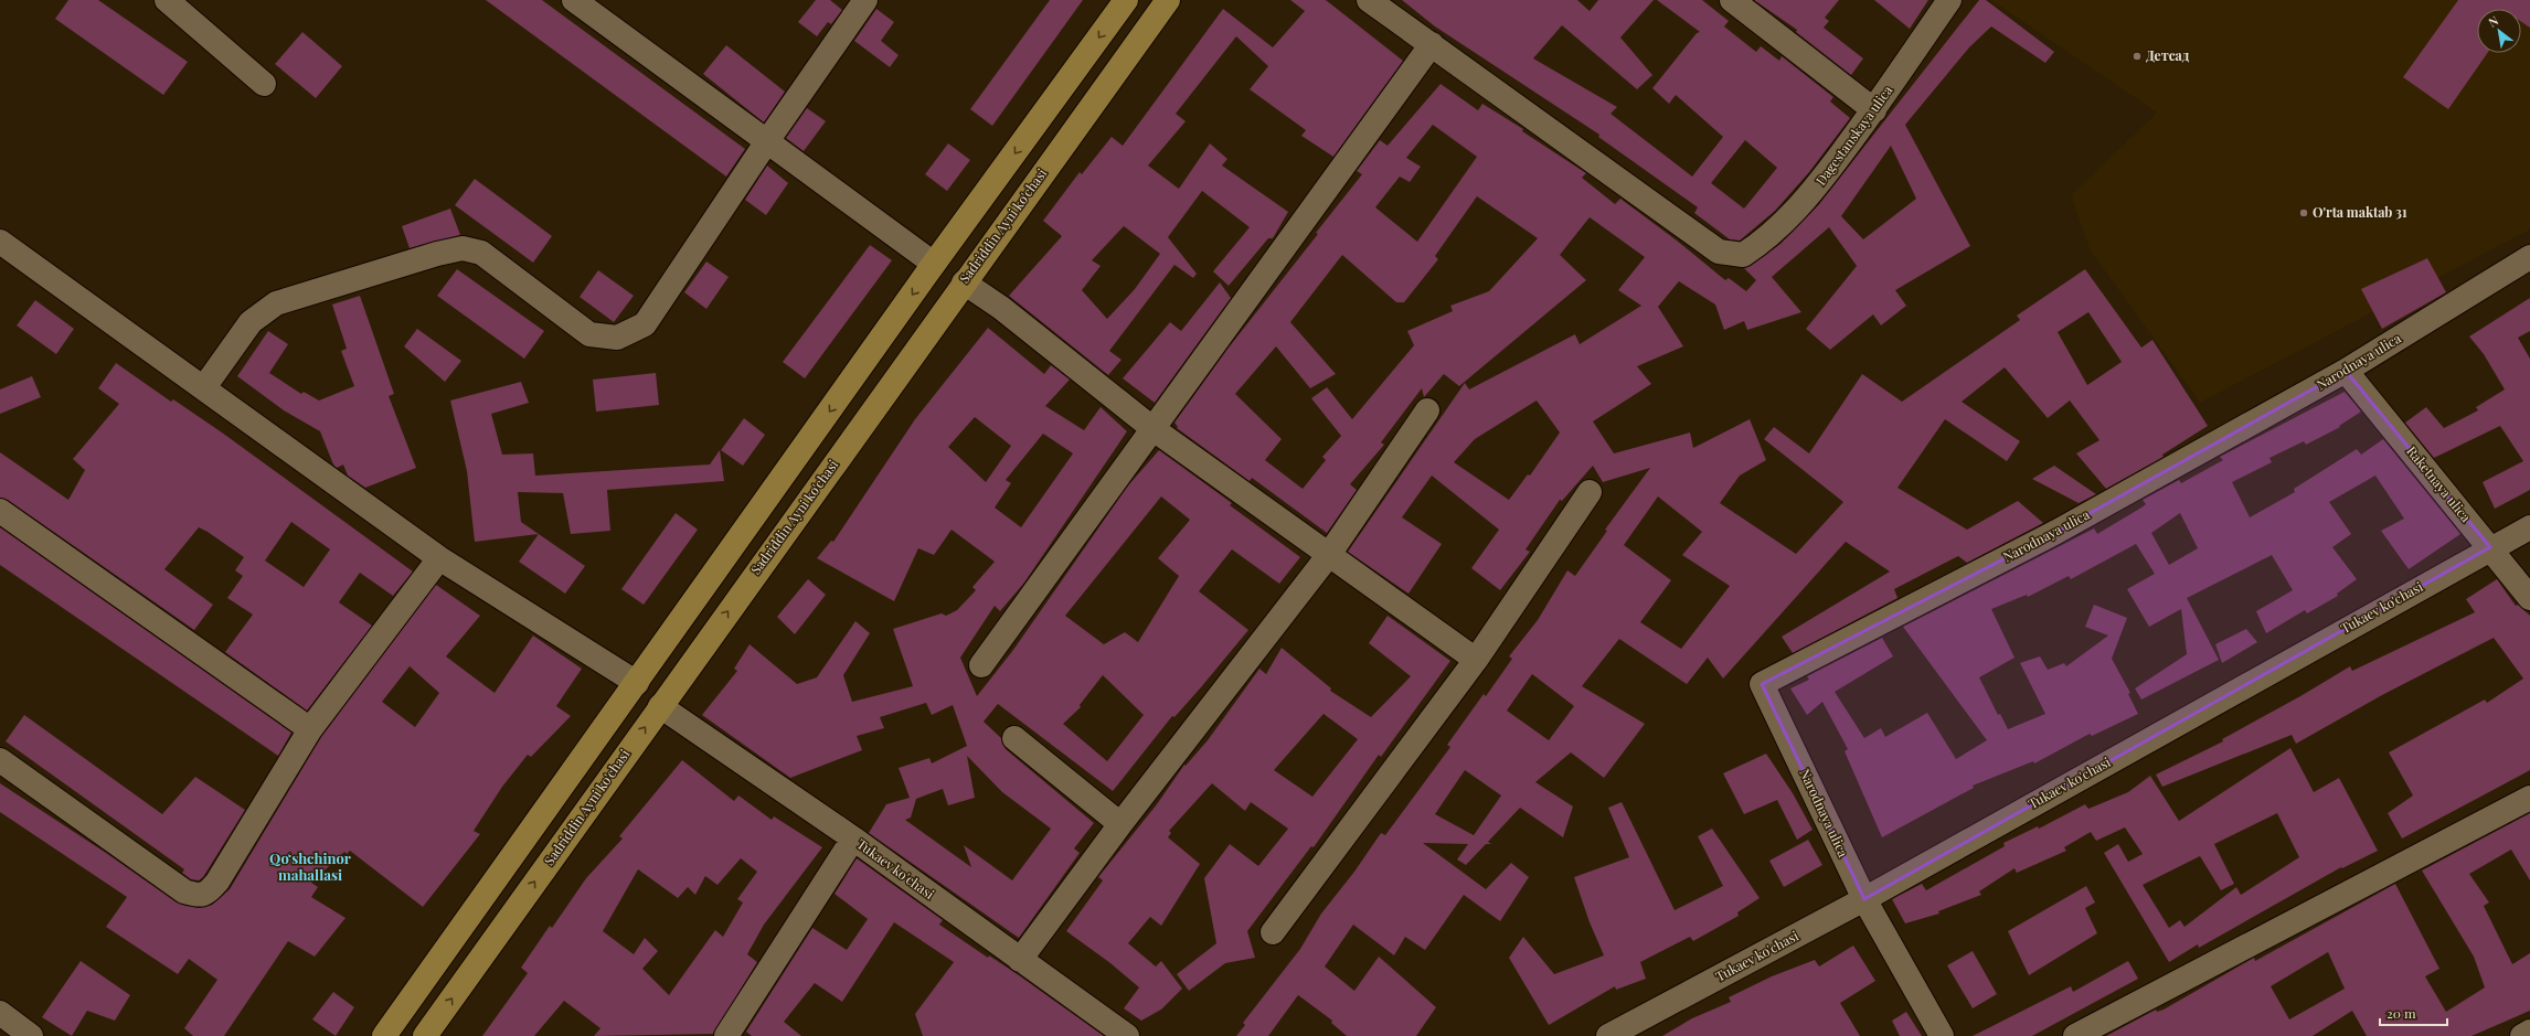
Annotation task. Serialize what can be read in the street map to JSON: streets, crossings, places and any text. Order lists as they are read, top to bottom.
{
  "streets": {
    "main road": ["Sadriddin Ayni ko'chasi"],
    "street": [
      "Dagestanskaya ulica",
      "Narodnaya ulica",
      "Raketnaya ulica",
      "Tukaev ko'chasi"
    ]
  },
  "crossings": [
    ["Sadriddin Ayni ko'chasi", "Tukaev ko'chasi"],
    ["Narodnaya ulica", "Raketnaya ulica"],
    ["Narodnaya ulica", "Tukaev ko'chasi"],
    ["Raketnaya ulica", "Tukaev ko'chasi"]
  ],
  "districts": ["Qo‘shchinor mahallasi"],
  "places": ["Детсад", "O'rta maktab 31"],
  "scale_bar": "20 m",
  "north": "top left"
}
